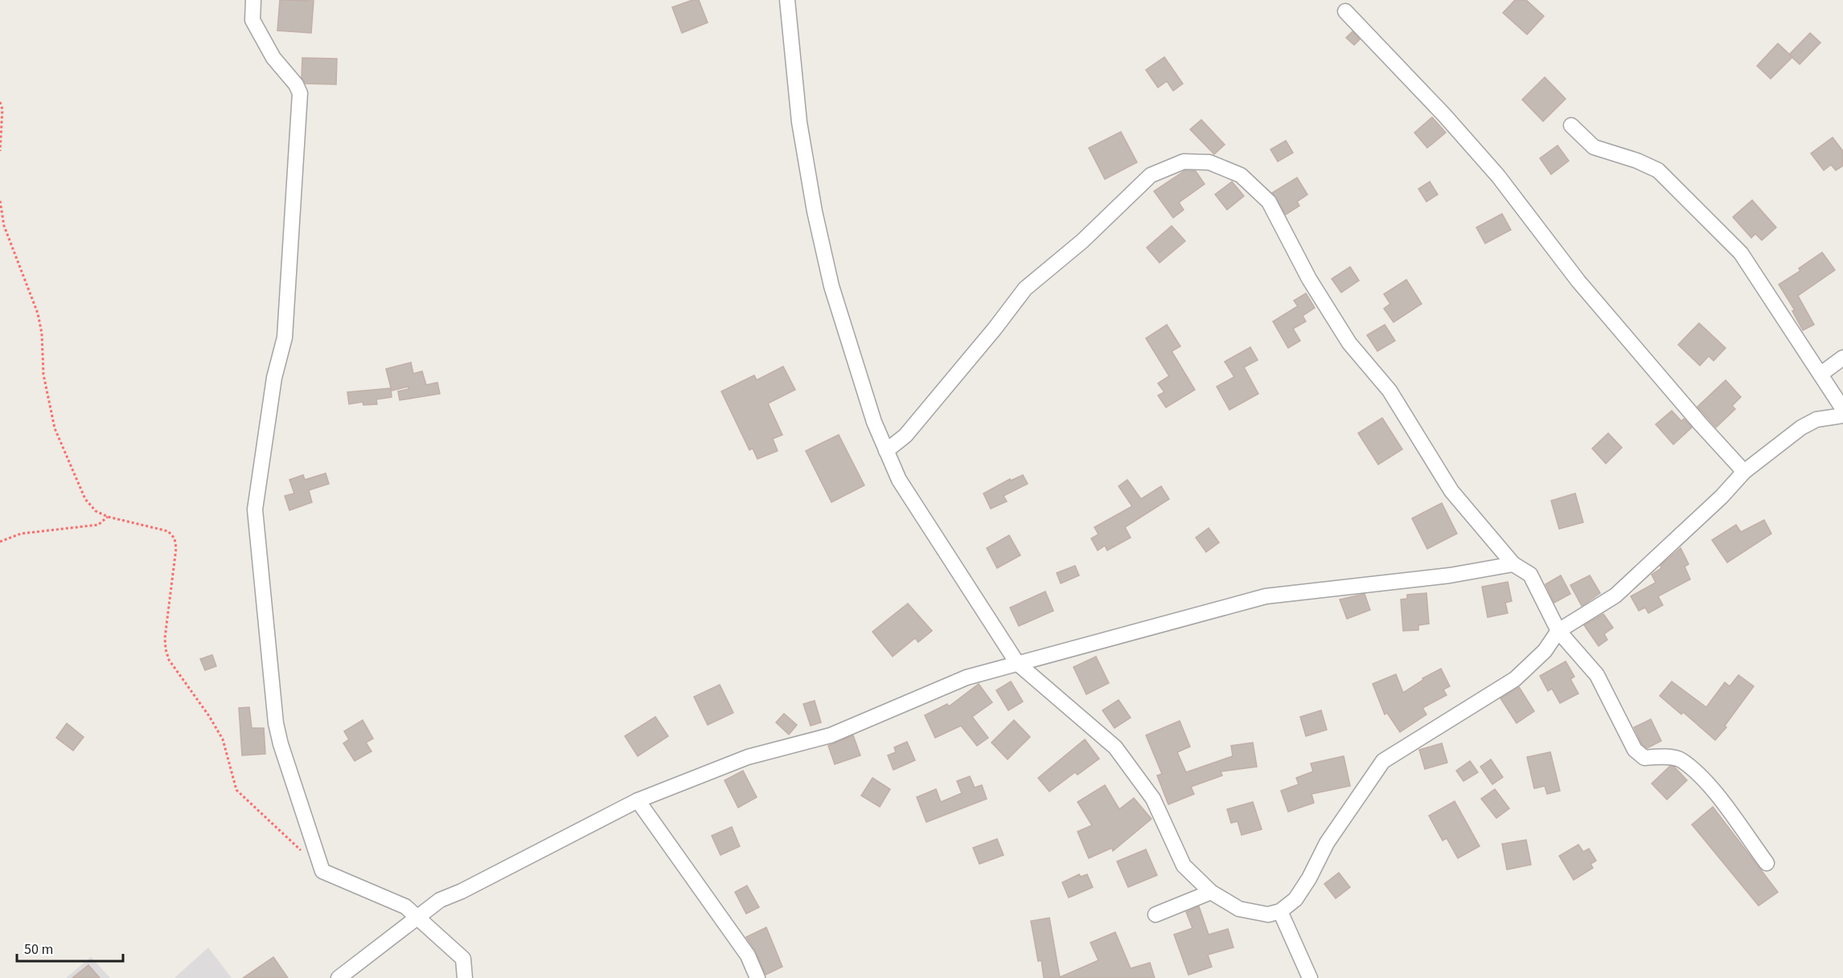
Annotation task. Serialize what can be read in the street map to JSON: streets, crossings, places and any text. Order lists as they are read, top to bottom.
{
  "scale_bar": "50 m"
}
